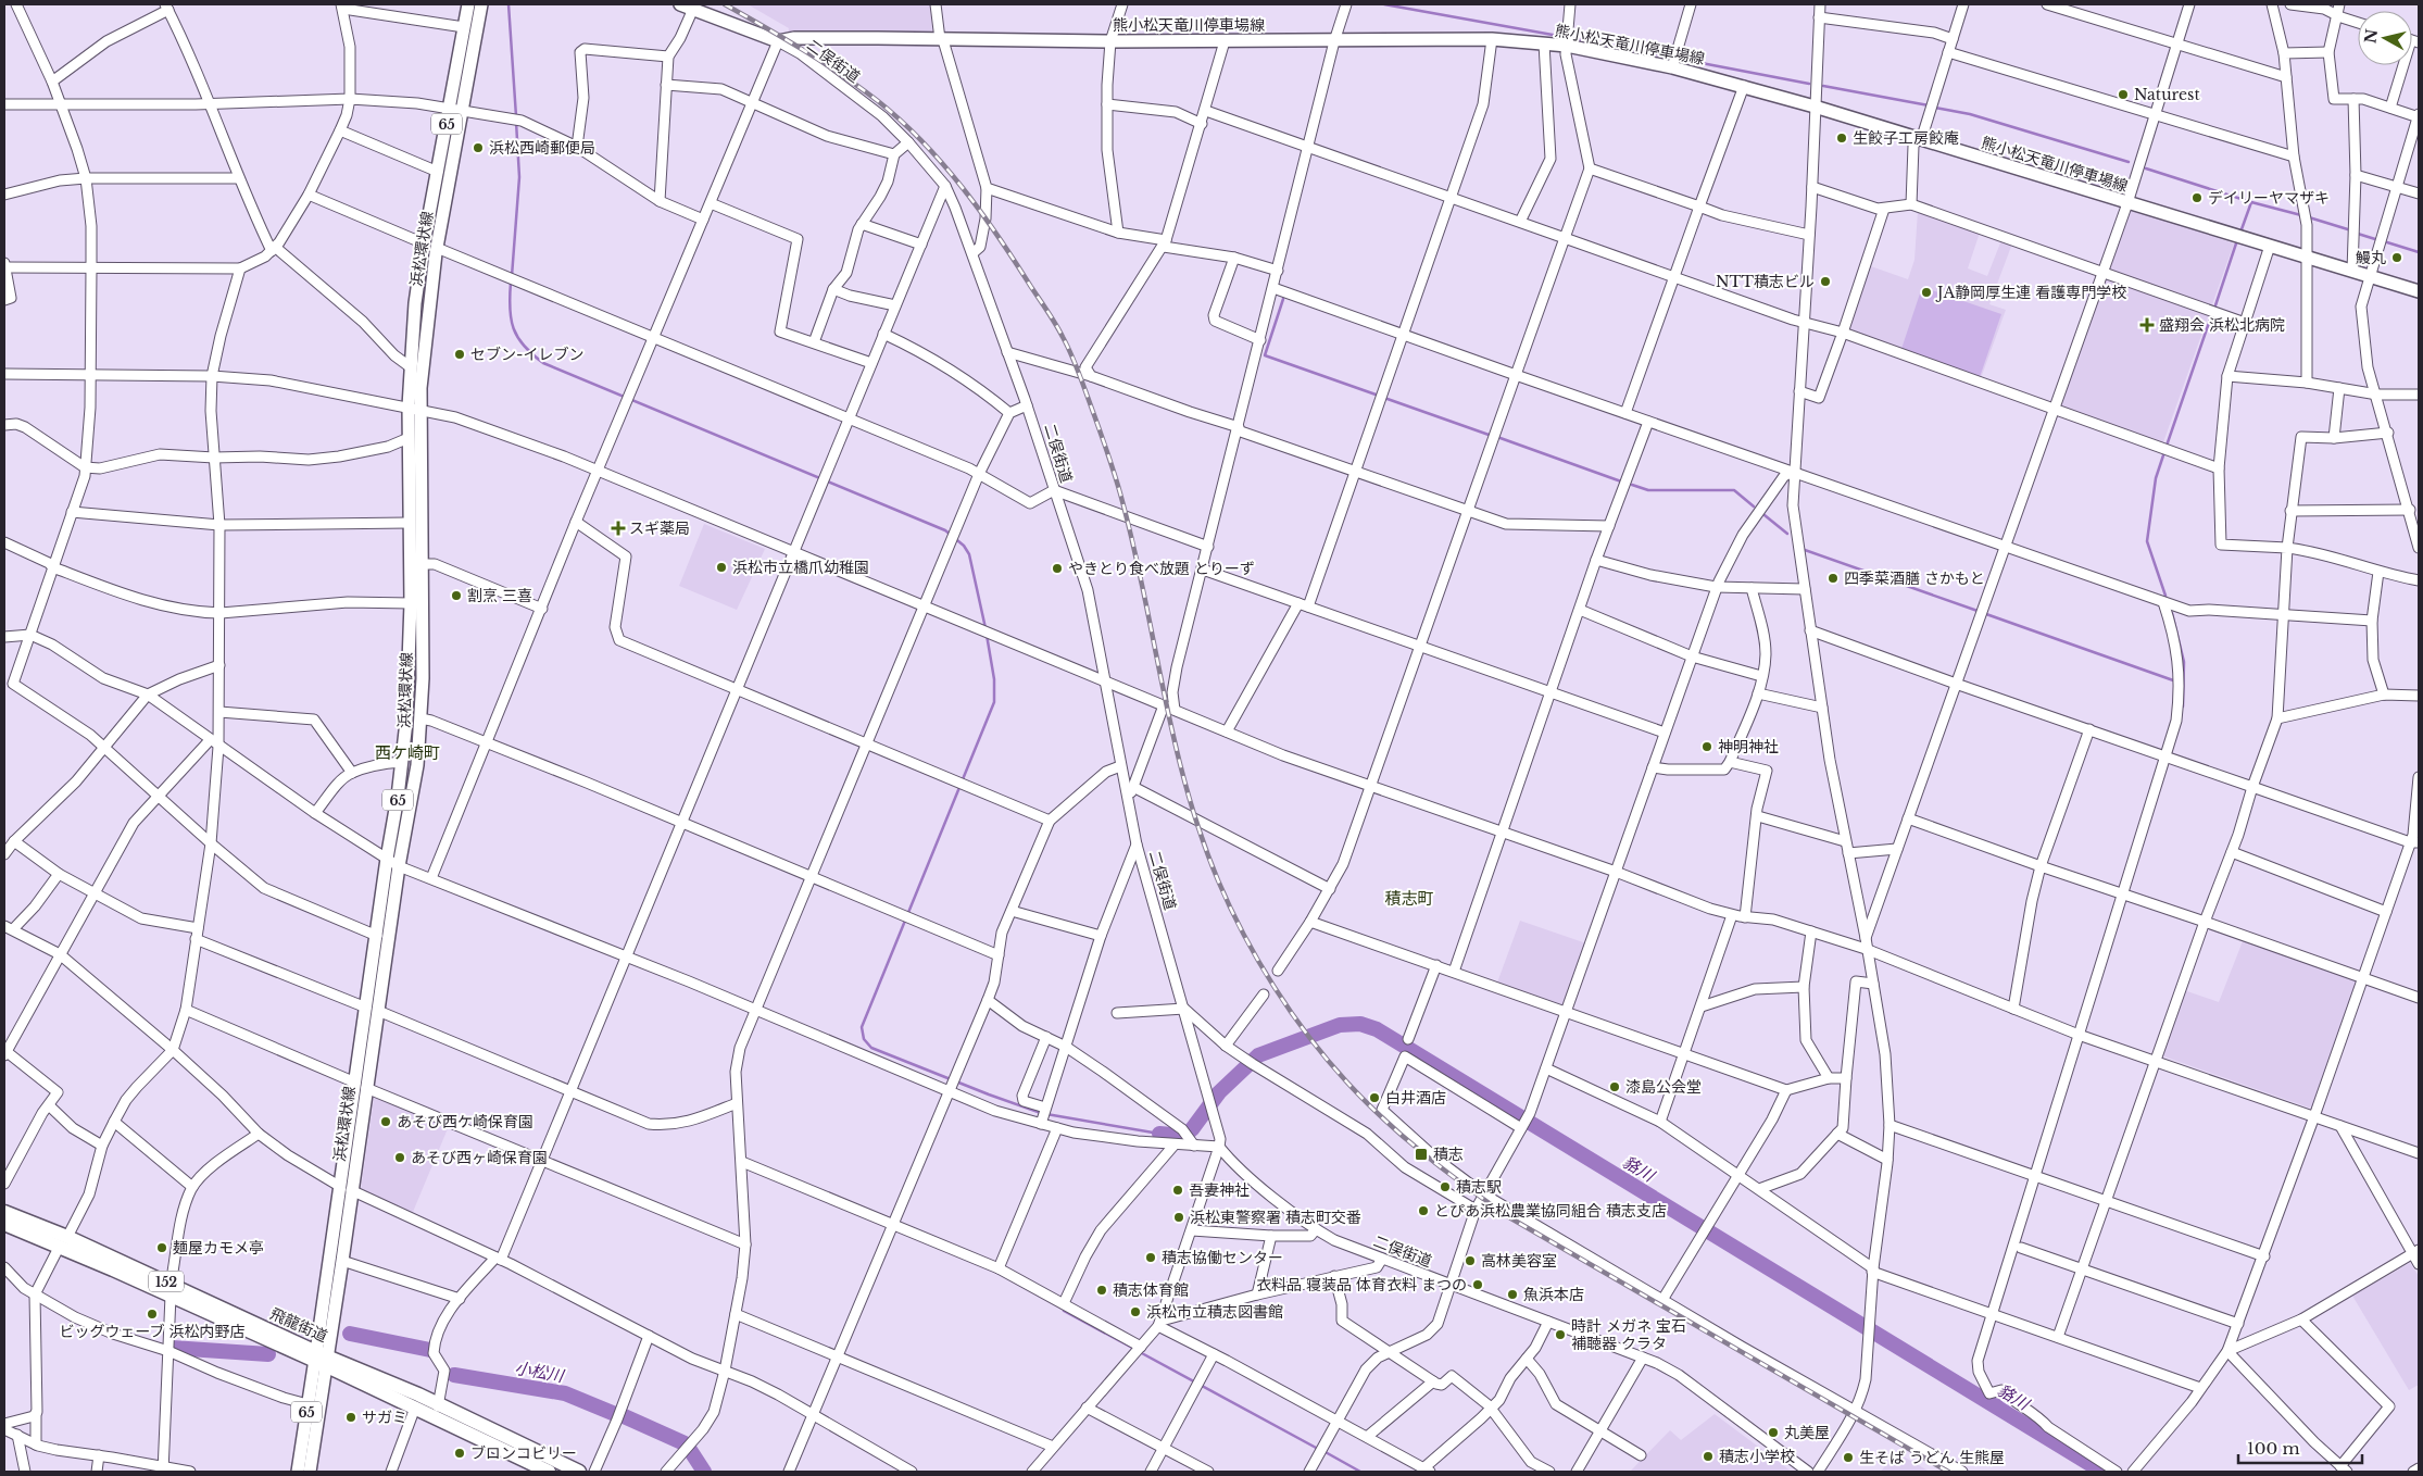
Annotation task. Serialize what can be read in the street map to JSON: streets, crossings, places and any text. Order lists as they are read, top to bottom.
{
  "streets": {
    "highway": ["152", "飛龍街道"],
    "main road": ["熊小松天竜川停車場線", "65", "浜松環状線"],
    "street": ["二俣街道"]
  },
  "crossings": [
    ["熊小松天竜川停車場線", "二俣街道"],
    ["浜松環状線", "飛龍街道"]
  ],
  "districts": ["西ケ崎町", "積志町"],
  "water": ["貉川", "小松川"],
  "places": {
    "other": [
      "Naturest",
      "生餃子工房餃庵",
      "浜松西崎郵便局",
      "デイリーヤマザキ",
      "鰻丸",
      "NTT積志ビル",
      "JA静岡厚生連 看護専門学校",
      "セブン-イレブン",
      "浜松市立橋爪幼稚園",
      "やきとり食べ放題 とりーず",
      "四季菜酒膳 さかもと",
      "割烹 三喜",
      "神明神社",
      "漆島公会堂",
      "白井酒店",
      "あそび西ケ崎保育園",
      "あそび西ヶ崎保育園",
      "積志駅",
      "吾妻神社",
      "とぴあ浜松農業協同組合 積志支店",
      "浜松東警察署 積志町交番",
      "麺屋カモメ亭",
      "積志協働センター",
      "高林美容室",
      "衣料品 寝装品 体育衣料 まつの",
      "積志体育館",
      "魚浜本店",
      "浜松市立積志図書館",
      "ビッグウェーブ 浜松内野店",
      "時計 メガネ 宝石 補聴器 クラタ",
      "サガミ",
      "丸美屋",
      "ブロンコビリー",
      "積志小学校",
      "生そば うどん 生熊屋"
    ],
    "health": ["盛翔会 浜松北病院", "スギ薬局"],
    "transit": ["積志"]
  },
  "scale_bar": "100 m",
  "north": "left"
}
